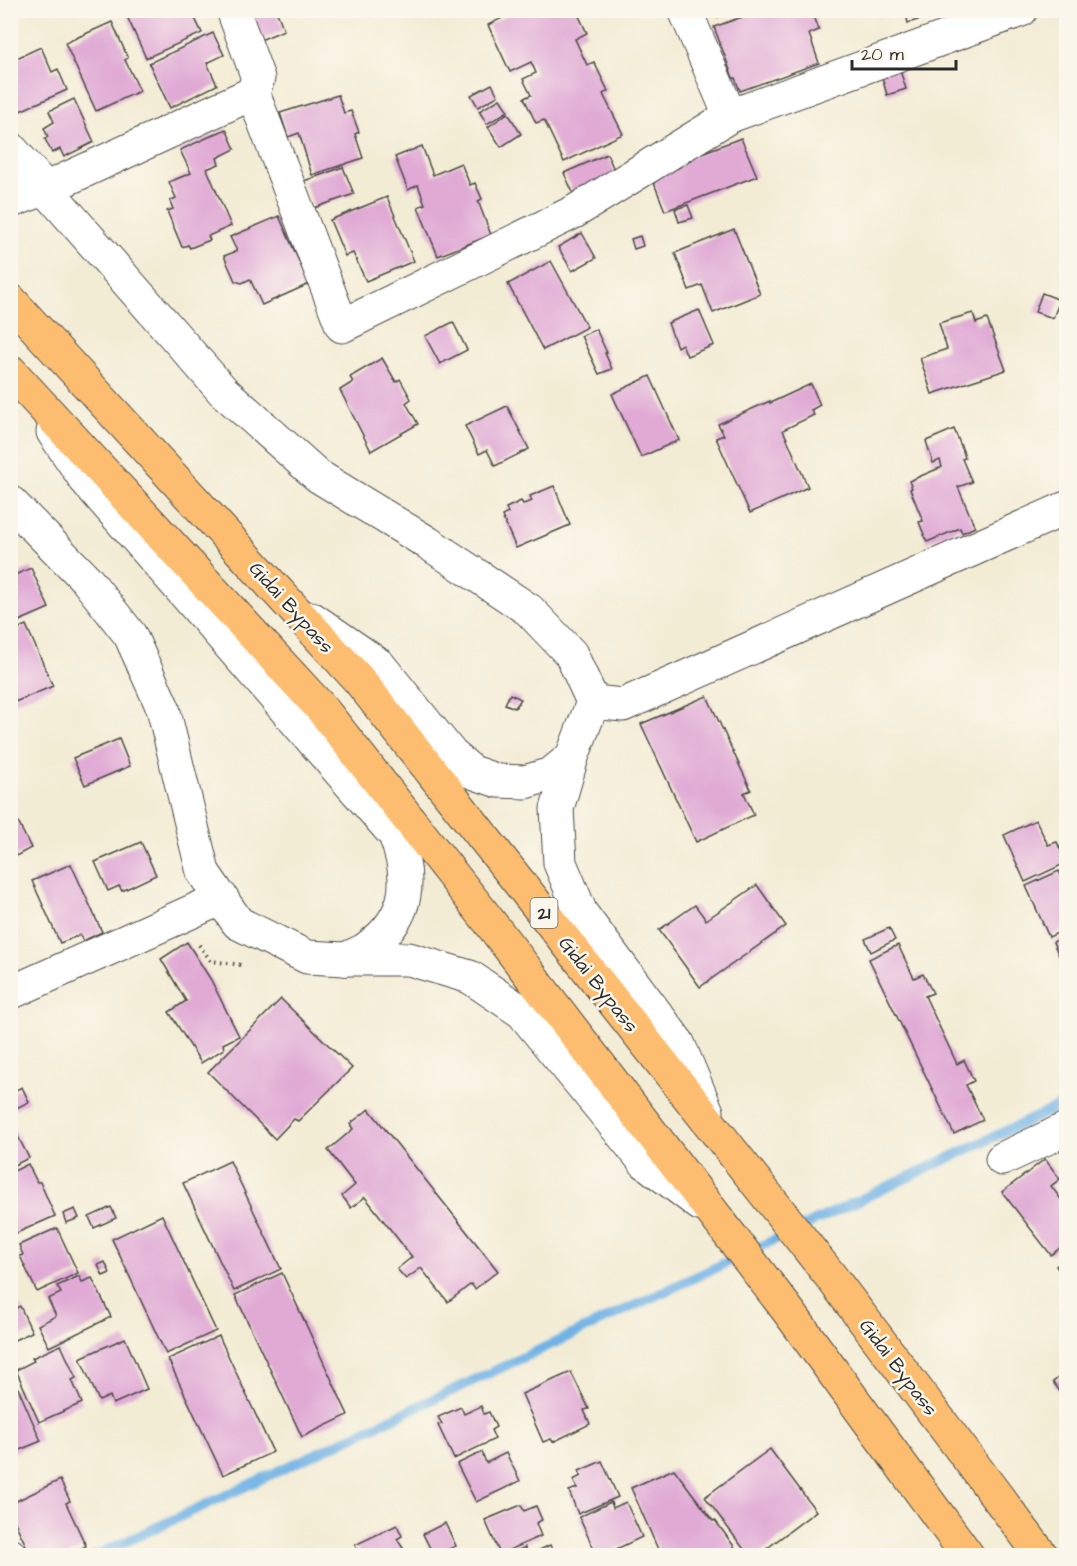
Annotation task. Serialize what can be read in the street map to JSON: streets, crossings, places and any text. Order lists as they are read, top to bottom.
{
  "streets": {
    "highway": ["Gidai Bypass", "21"]
  },
  "scale_bar": "20 m"
}
